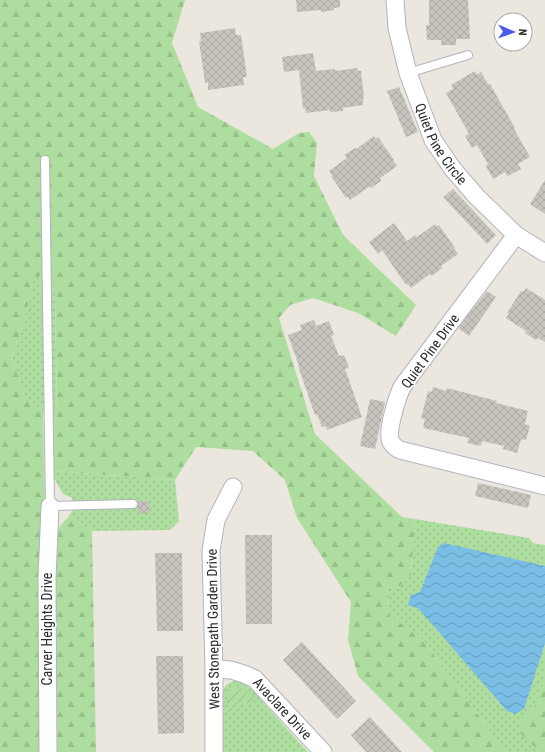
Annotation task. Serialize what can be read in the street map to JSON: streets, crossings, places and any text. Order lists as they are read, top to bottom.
{
  "streets": {
    "street": [
      "Quiet Pine Circle",
      "Quiet Pine Drive",
      "Carver Heights Drive",
      "West Stonepath Garden Drive",
      "Avaclare Drive"
    ]
  },
  "crossings": [
    ["Quiet Pine Circle", "Quiet Pine Drive"],
    ["West Stonepath Garden Drive", "Avaclare Drive"]
  ],
  "north": "right"
}
